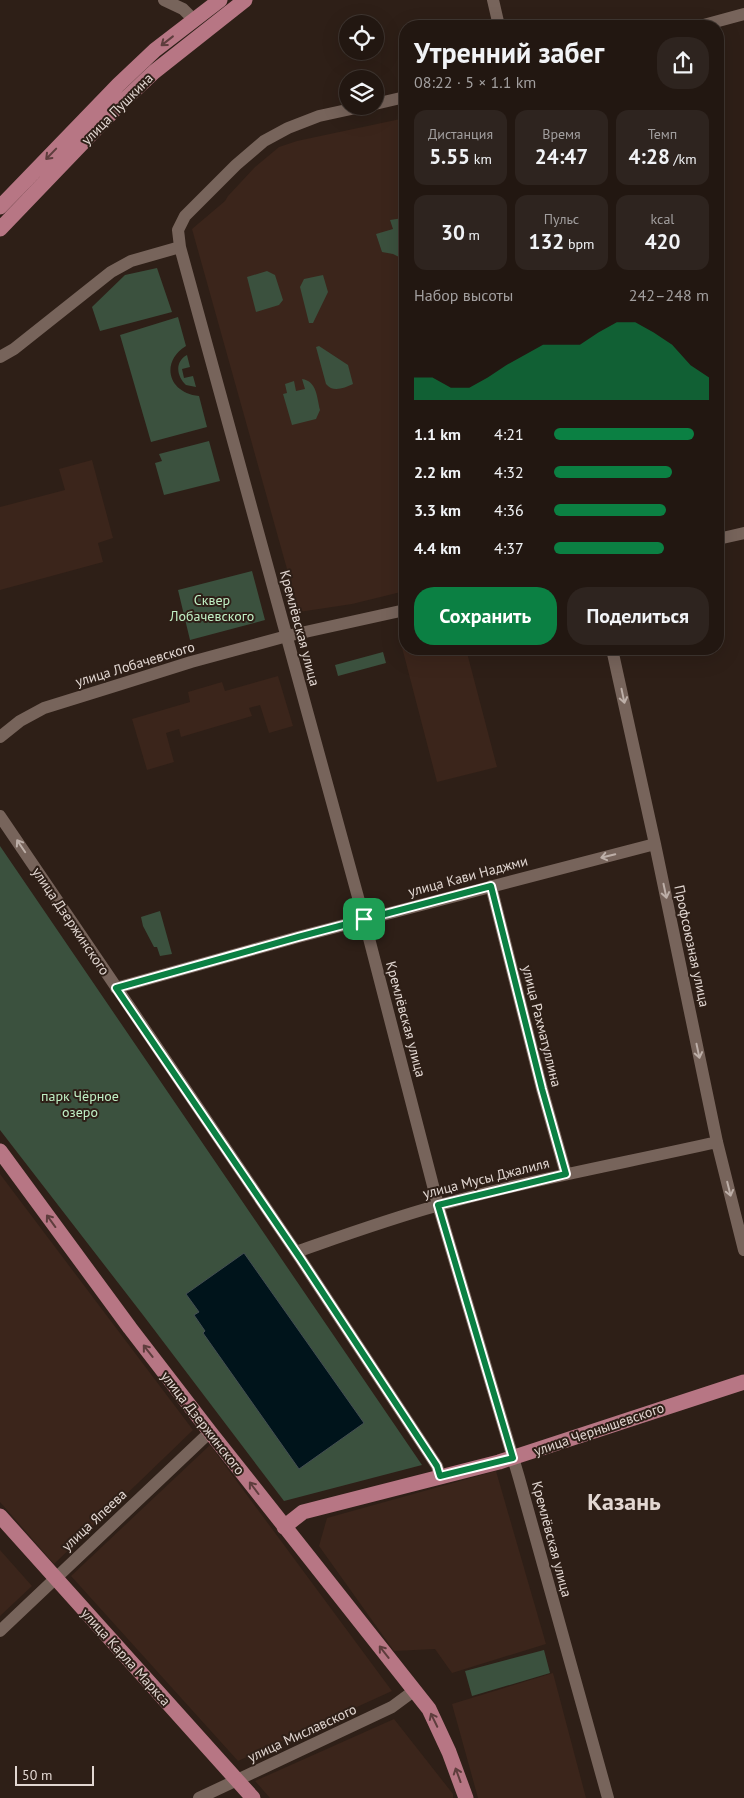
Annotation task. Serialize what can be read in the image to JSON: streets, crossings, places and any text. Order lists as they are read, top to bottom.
{
  "streets": {
    "main road": [
      "улица Пушкина",
      "улица Дзержинского",
      "улица Чернышевского",
      "улица Карла Маркса"
    ],
    "street": [
      "Кремлёвская улица",
      "улица Лобачевского",
      "улица Кави Наджми",
      "Профсоюзная улица",
      "улица Рахматуллина",
      "улица Мусы Джалиля",
      "улица Япеева",
      "улица Миславского"
    ]
  },
  "crossings": [
    ["Кремлёвская улица", "улица Лобачевского"],
    ["Кремлёвская улица", "улица Кави Наджми"],
    ["Кремлёвская улица", "улица Мусы Джалиля"],
    ["Кремлёвская улица", "улица Чернышевского"],
    ["улица Кави Наджми", "улица Дзержинского"],
    ["улица Кави Наджми", "Профсоюзная улица"],
    ["улица Кави Наджми", "улица Рахматуллина"],
    ["улица Дзержинского", "улица Мусы Джалиля"],
    ["улица Дзержинского", "улица Чернышевского"],
    ["улица Дзержинского", "улица Япеева"],
    ["улица Дзержинского", "улица Миславского"],
    ["Профсоюзная улица", "улица Мусы Джалиля"],
    ["улица Рахматуллина", "улица Мусы Джалиля"],
    ["улица Япеева", "улица Карла Маркса"],
    ["улица Карла Маркса", "улица Миславского"]
  ],
  "one_way": ["улица Дзержинского", "Профсоюзная улица"],
  "districts": ["Казань"],
  "parks": ["Сквер Лобачевского", "парк Чёрное озеро"],
  "scale_bar": "50 m",
  "page": {
    "heading": ["Утренний забег", "08:22 · 5 × 1.1 km"],
    "stats": [
      ["Дистанция", "5.55 km"],
      ["Время", "24:47"],
      ["Темп", "4:28 /km"],
      ["30 m"],
      ["Пульс", "132 bpm"],
      ["kcal", "420"]
    ],
    "chart": ["Набор высоты", "242–248 m"],
    "list": [
      {
        "name": "1.1 km",
        "note": "4:21"
      },
      {
        "name": "2.2 km",
        "note": "4:32"
      },
      {
        "name": "3.3 km",
        "note": "4:36"
      },
      {
        "name": "4.4 km",
        "note": "4:37"
      }
    ],
    "buttons": ["Сохранить", "Поделиться"],
    "scale": "50 m"
  }
}
